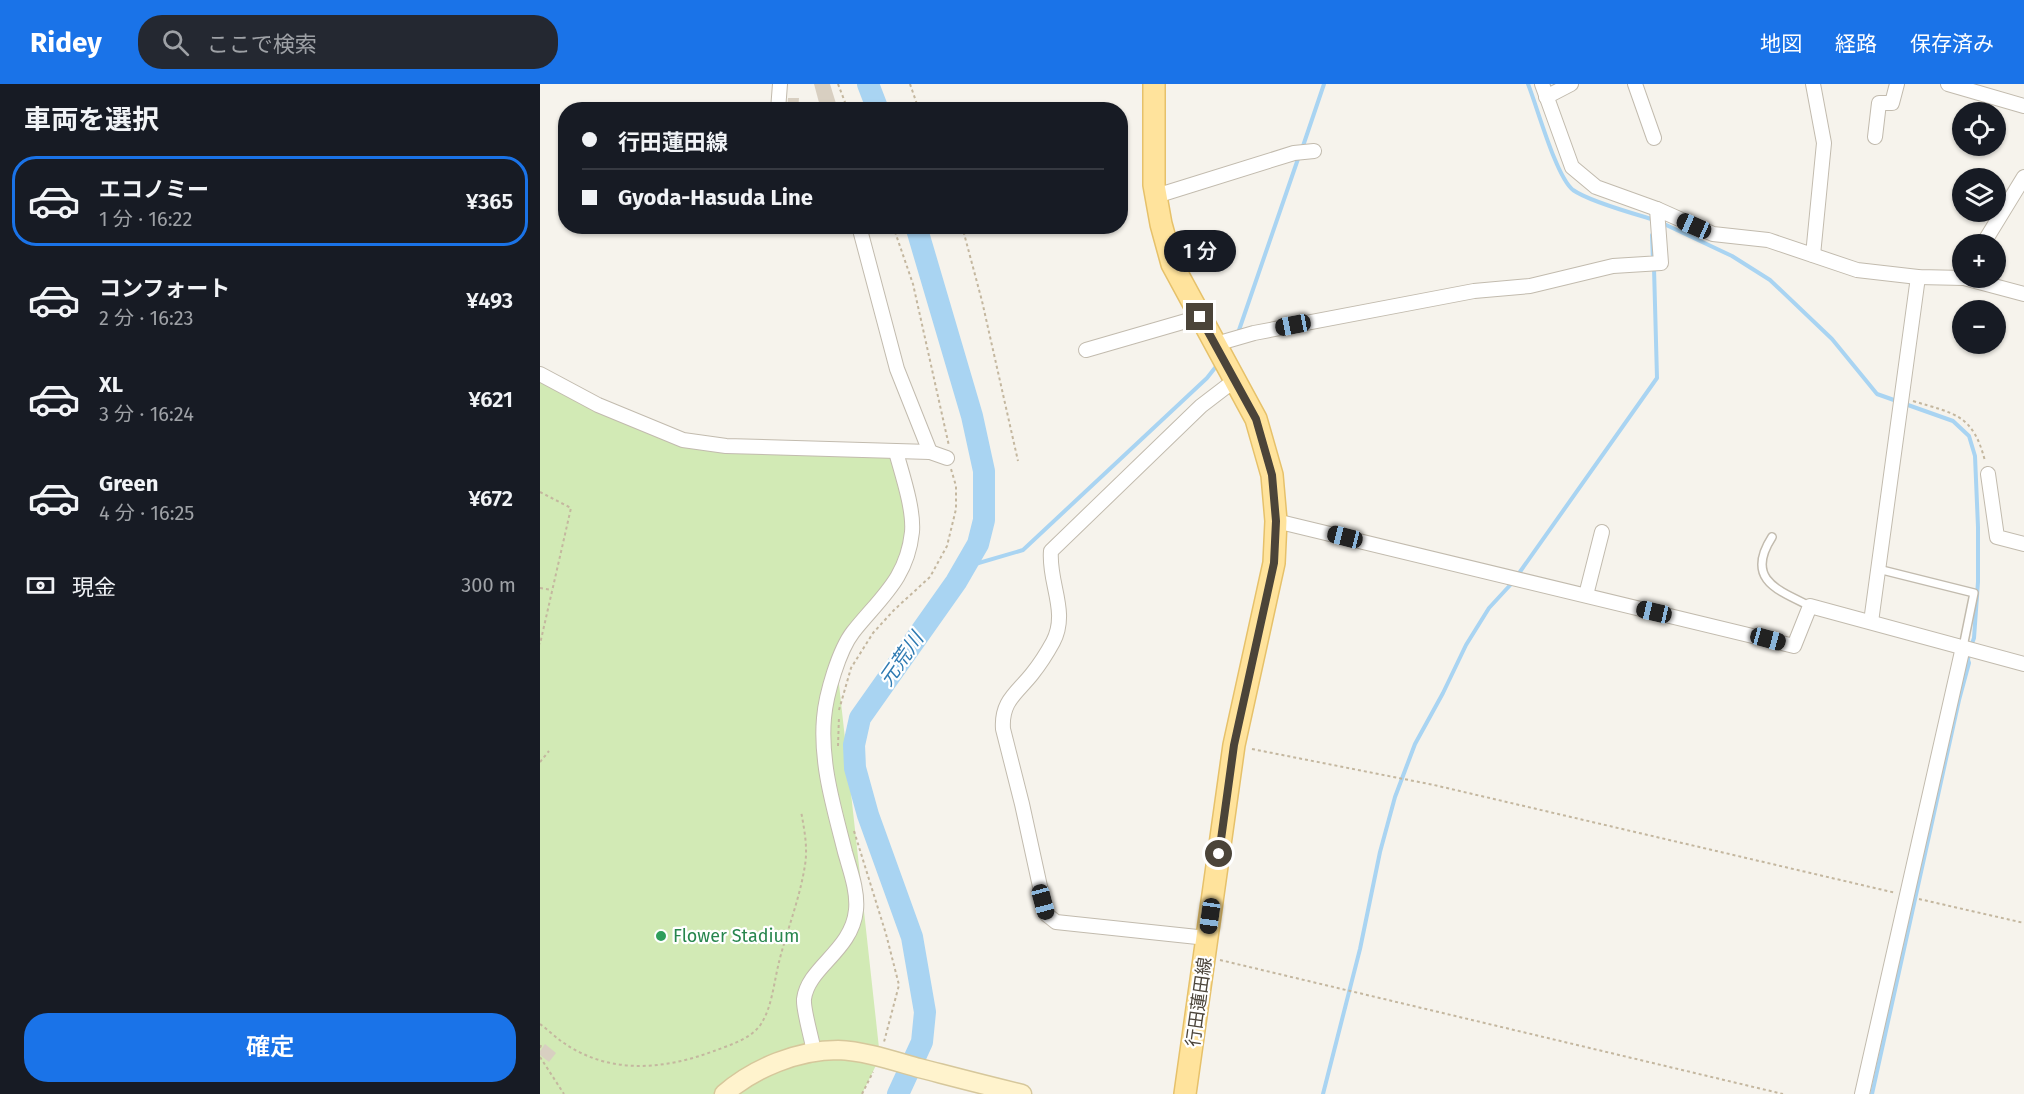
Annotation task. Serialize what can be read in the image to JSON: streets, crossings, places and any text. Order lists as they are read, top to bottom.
{
  "streets": {
    "main road": ["行田蓮田線"]
  },
  "water": ["元荒川"],
  "places": ["Flower Stadium"],
  "page": {
    "header": "Ridey",
    "search": "ここで検索",
    "nav": ["地図", "経路", "保存済み"],
    "heading": "車両を選択",
    "map_buttons": ["+", "−"],
    "banner": ["行田蓮田線", "Gyoda-Hasuda Line"],
    "list": [
      {
        "name": "エコノミー",
        "note": "1 分 · 16:22",
        "value": "¥365"
      },
      {
        "name": "コンフォート",
        "note": "2 分 · 16:23",
        "value": "¥493"
      },
      {
        "name": "XL",
        "note": "3 分 · 16:24",
        "value": "¥621"
      },
      {
        "name": "Green",
        "note": "4 分 · 16:25",
        "value": "¥672"
      }
    ],
    "bubble": "1 分",
    "pay": ["現金", "300 m"],
    "buttons": "確定"
  }
}
